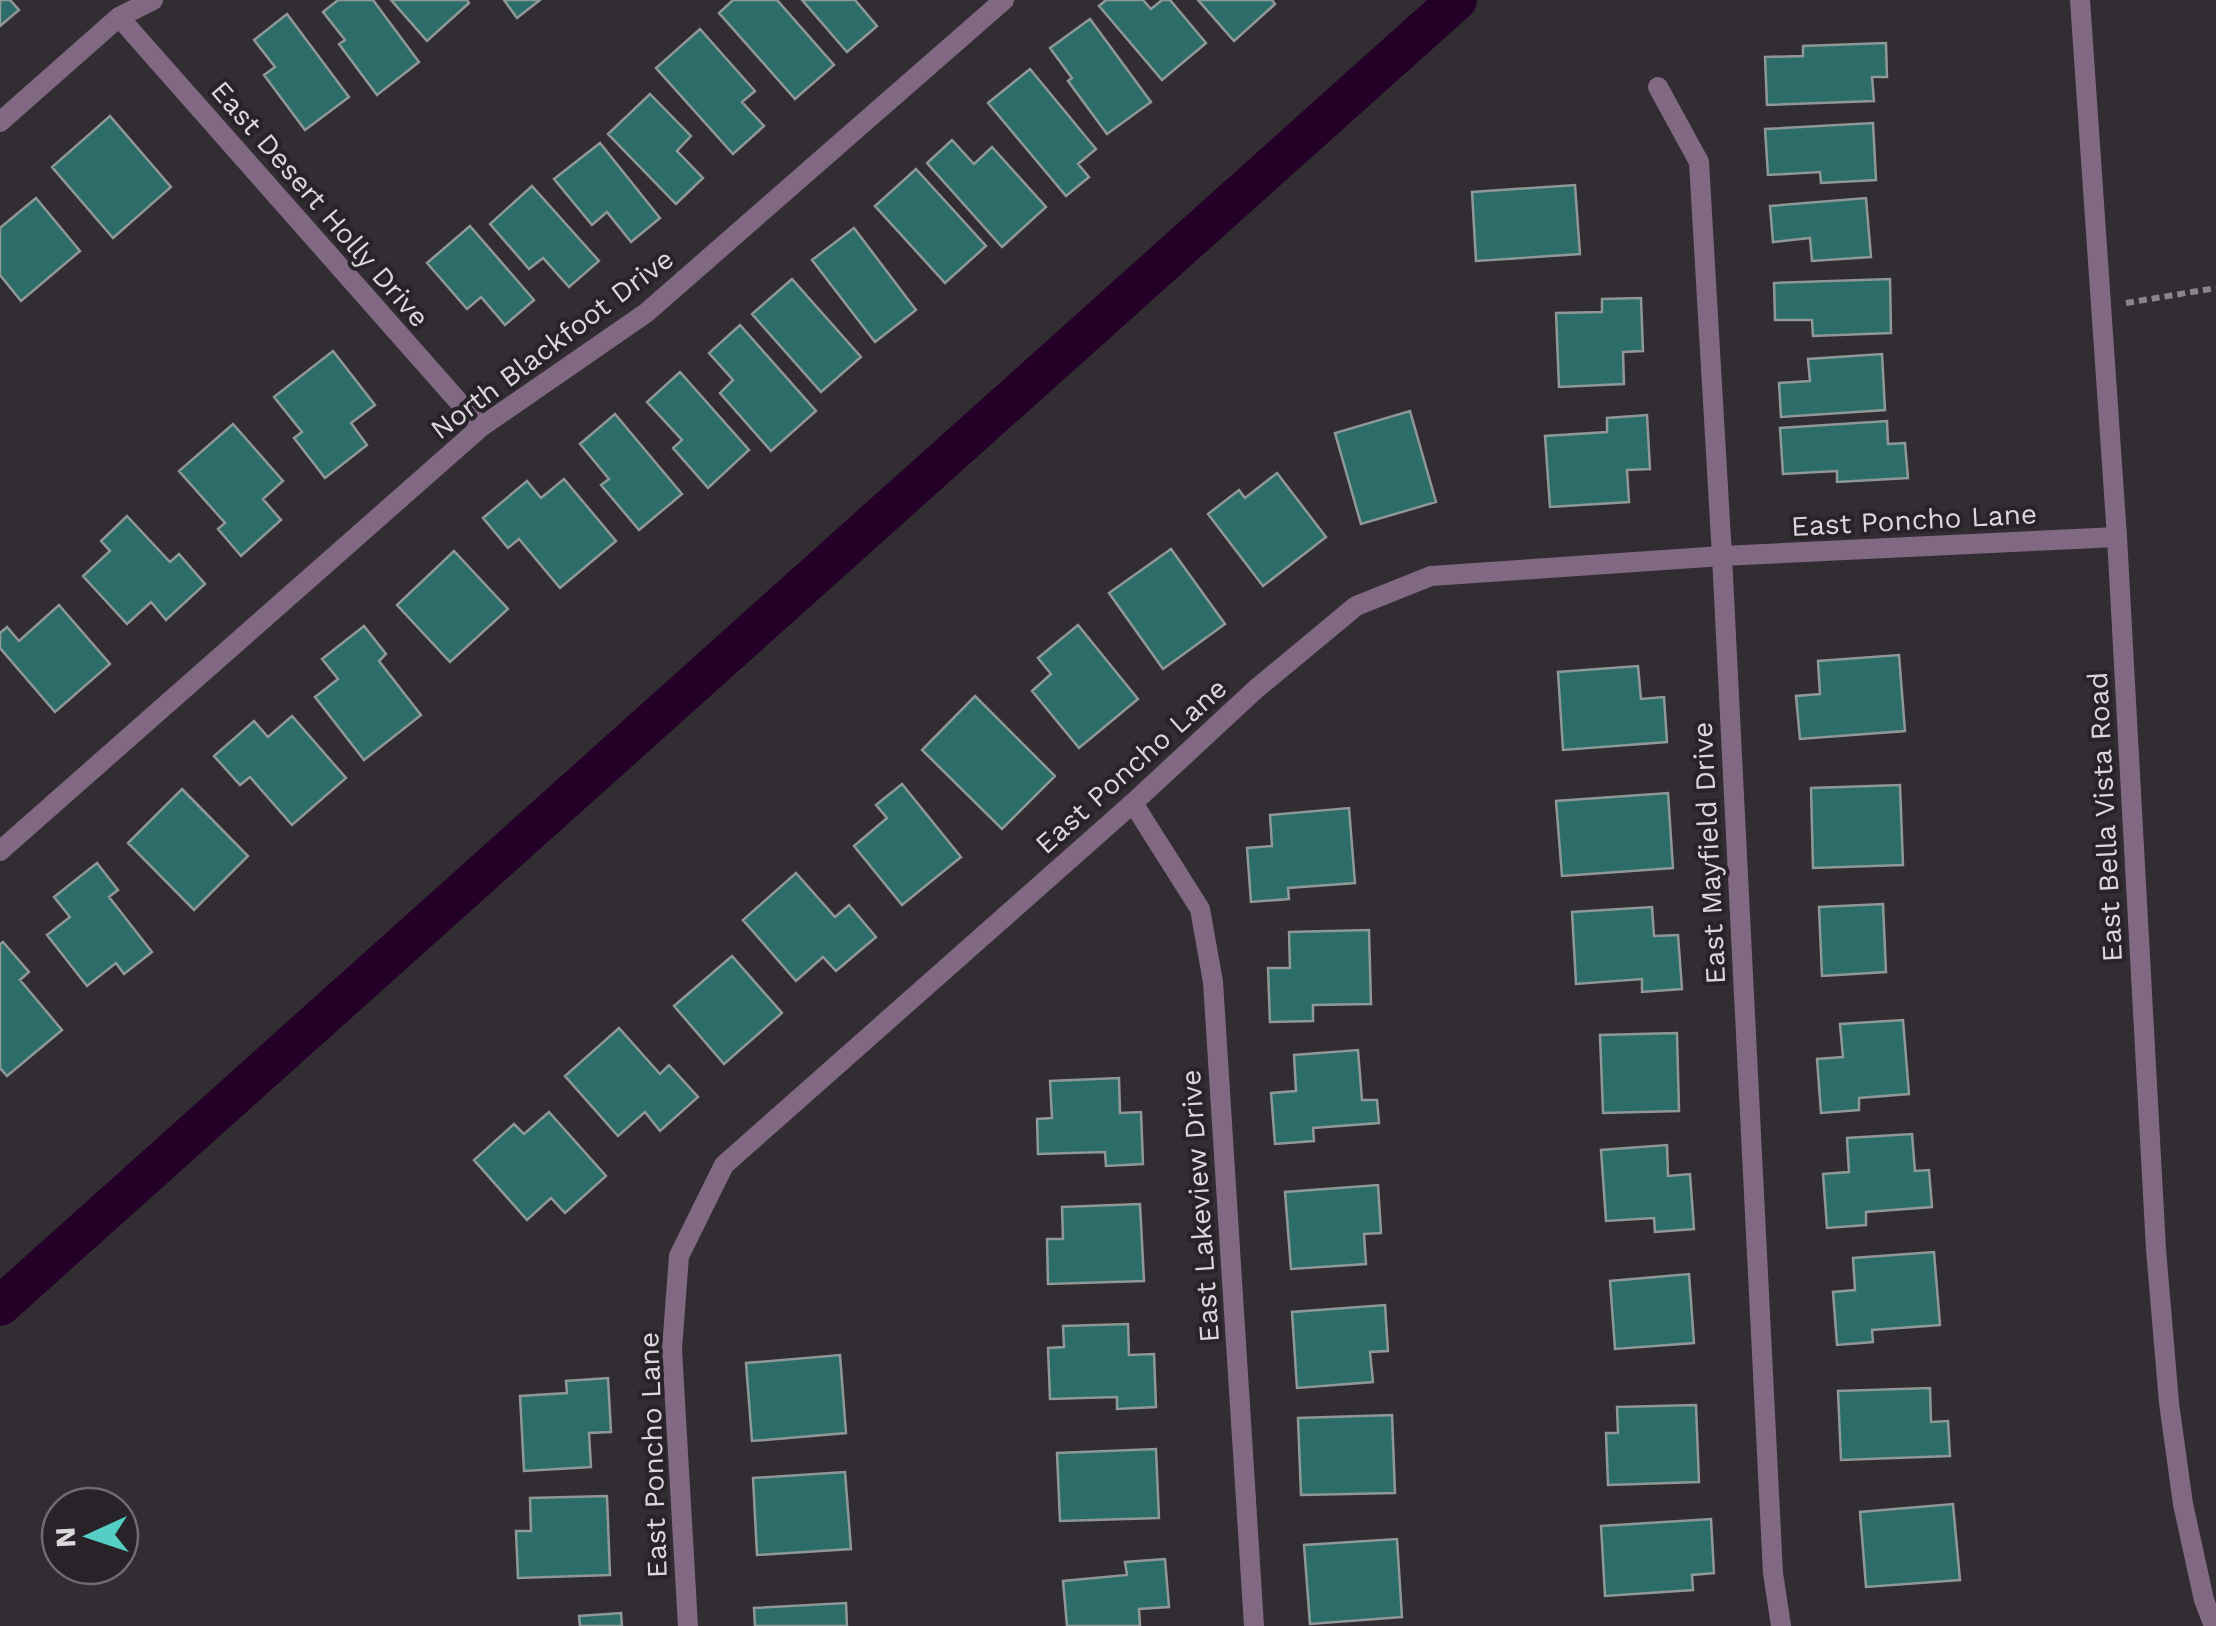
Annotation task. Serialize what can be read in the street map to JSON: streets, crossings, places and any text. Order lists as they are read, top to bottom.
{
  "streets": {
    "street": [
      "East Desert Holly Drive",
      "North Blackfoot Drive",
      "East Poncho Lane",
      "East Bella Vista Road",
      "East Mayfield Drive",
      "East Lakeview Drive"
    ]
  },
  "crossings": [
    ["East Desert Holly Drive", "North Blackfoot Drive"],
    ["East Poncho Lane", "East Bella Vista Road"],
    ["East Poncho Lane", "East Mayfield Drive"],
    ["East Poncho Lane", "East Lakeview Drive"]
  ],
  "north": "left"
}
